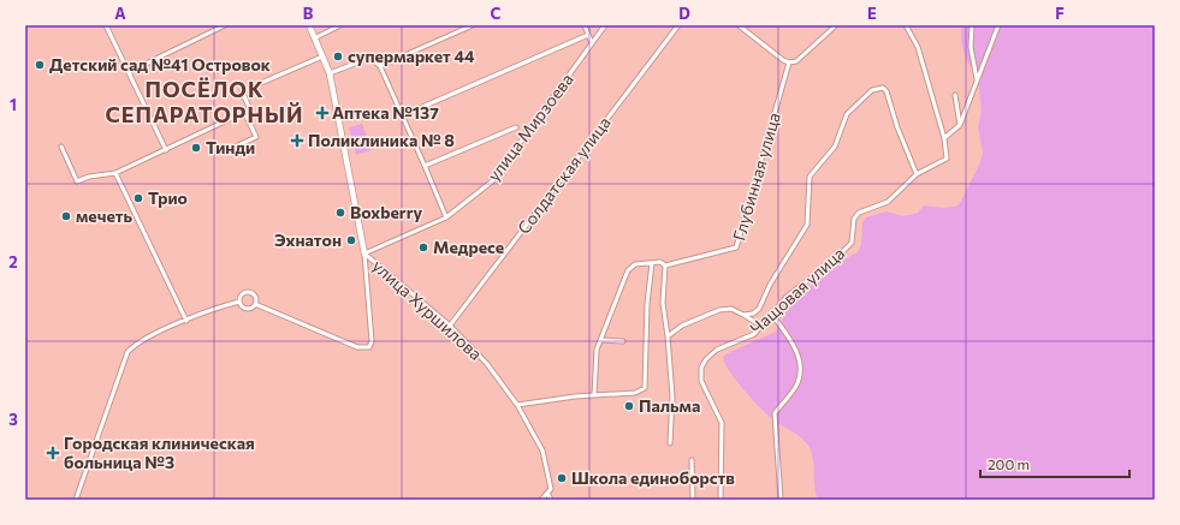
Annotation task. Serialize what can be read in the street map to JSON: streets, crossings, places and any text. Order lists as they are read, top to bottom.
{
  "streets": {
    "street": [
      "улица Мирзоева",
      "Солдатская улица",
      "Глубинная улица",
      "Чащовая улица",
      "улица Хуршилова"
    ]
  },
  "crossings": [
    ["улица Мирзоева", "улица Хуршилова"],
    ["Солдатская улица", "улица Хуршилова"]
  ],
  "districts": ["ПОСЁЛОК СЕПАРАТОРНЫЙ"],
  "places": {
    "other": [
      "супермаркет 44",
      "Детский сад №41 Островок",
      "Тинди",
      "Трио",
      "Boxberry",
      "мечеть",
      "Эхнатон",
      "Медресе",
      "Пальма",
      "Школа единоборств"
    ],
    "health": ["Аптека №137", "Поликлиника № 8", "Городская клиническая больница №3"]
  },
  "scale_bar": "200 m",
  "grid": {
    "columns": [
      "A",
      "B",
      "C",
      "D",
      "E",
      "F"
    ],
    "rows": ["1", "2", "3"]
  }
}
